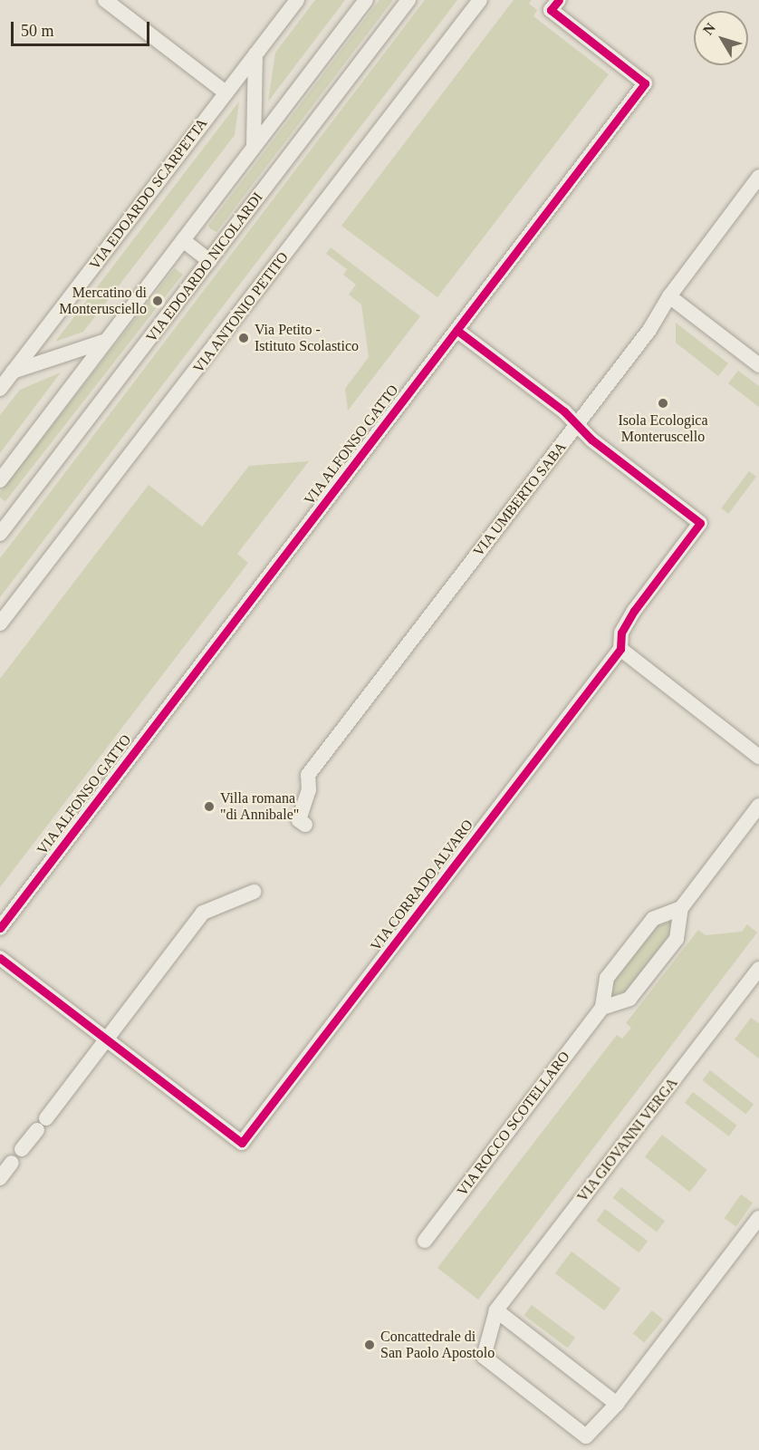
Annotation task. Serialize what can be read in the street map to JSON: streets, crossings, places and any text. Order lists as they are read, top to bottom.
{
  "streets": {
    "street": [
      "VIA EDOARDO SCARPETTA",
      "VIA EDOARDO NICOLARDI",
      "VIA ANTONIO PETITO",
      "VIA ALFONSO GATTO",
      "VIA UMBERTO SABA",
      "VIA CORRADO ALVARO",
      "VIA ROCCO SCOTELLARO",
      "VIA GIOVANNI VERGA"
    ]
  },
  "crossings": [
    ["VIA UMBERTO SABA", "VIA CORRADO ALVARO"]
  ],
  "places": [
    "Mercatino di Monterusciello",
    "Via Petito - Istituto Scolastico",
    "Isola Ecologica Monteruscello",
    "Villa romana \"di Annibale\"",
    "Concattedrale di San Paolo Apostolo"
  ],
  "scale_bar": "50 m",
  "north": "top left"
}
